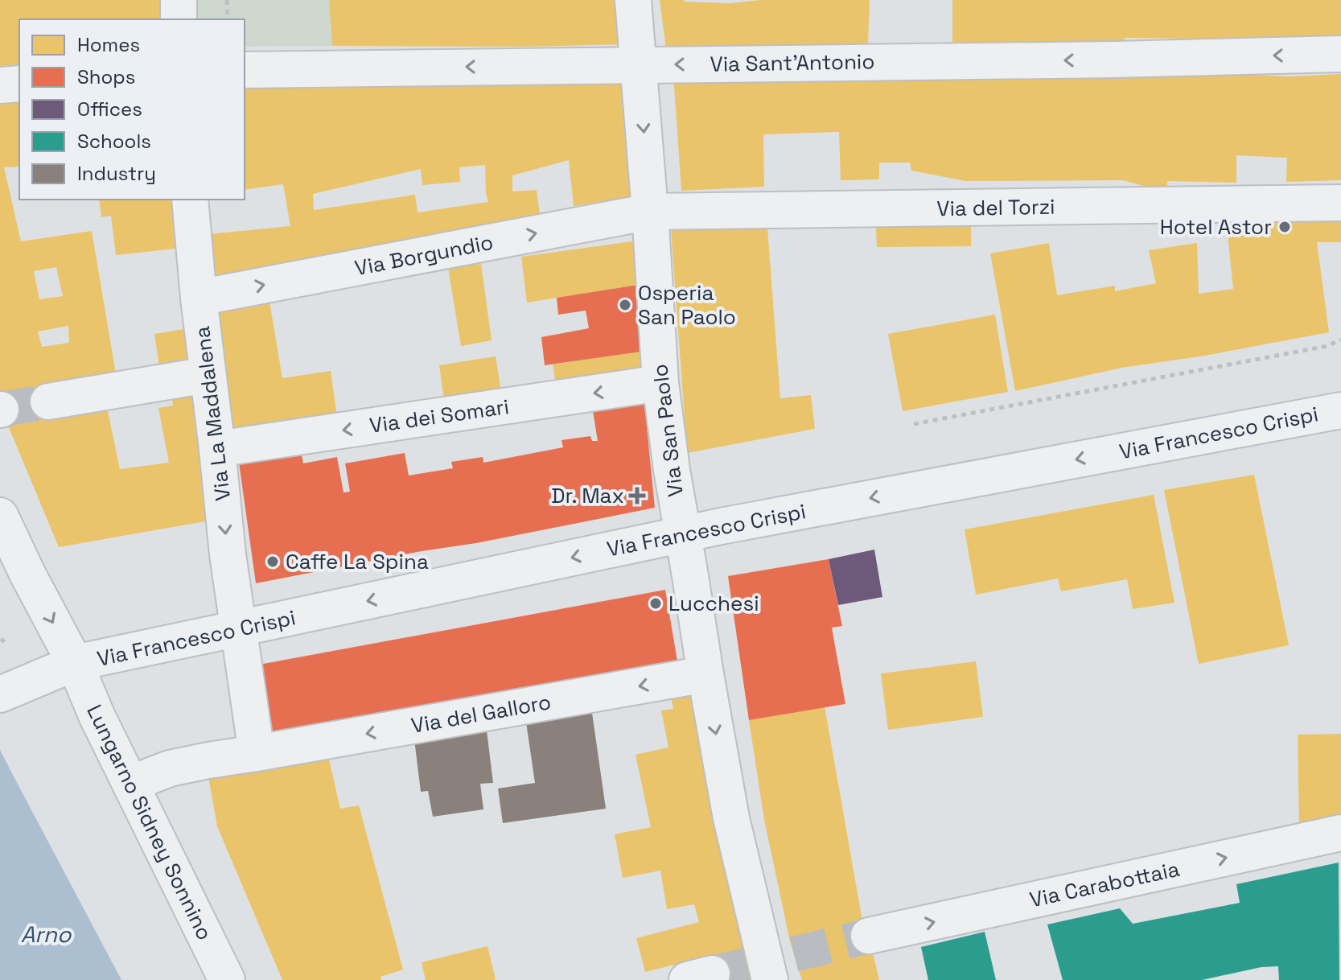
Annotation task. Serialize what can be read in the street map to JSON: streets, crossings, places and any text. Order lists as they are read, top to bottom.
{
  "streets": {
    "street": [
      "Via Sant'Antonio",
      "Via del Torzi",
      "Via Borgundio",
      "Via La Maddalena",
      "Via dei Somari",
      "Via San Paolo",
      "Via Francesco Crispi",
      "Via del Galloro",
      "Lungarno Sidney Sonnino",
      "Via Carabottaia"
    ]
  },
  "crossings": [
    ["Via Sant'Antonio", "Via San Paolo"],
    ["Via del Torzi", "Via Borgundio"],
    ["Via del Torzi", "Via San Paolo"],
    ["Via Borgundio", "Via La Maddalena"],
    ["Via Borgundio", "Via San Paolo"],
    ["Via La Maddalena", "Via dei Somari"],
    ["Via La Maddalena", "Via Francesco Crispi"],
    ["Via La Maddalena", "Via del Galloro"],
    ["Via dei Somari", "Via San Paolo"],
    ["Via San Paolo", "Via Francesco Crispi"],
    ["Via San Paolo", "Via del Galloro"],
    ["Via Francesco Crispi", "Lungarno Sidney Sonnino"],
    ["Via del Galloro", "Lungarno Sidney Sonnino"]
  ],
  "one_way": [
    "Via Sant'Antonio",
    "Via Borgundio",
    "Via dei Somari",
    "Via San Paolo",
    "Via Francesco Crispi",
    "Via del Galloro",
    "Via Carabottaia"
  ],
  "water": ["Arno"],
  "places": {
    "other": [
      "Hotel Astor",
      "Osperia San Paolo",
      "Caffe La Spina",
      "Lucchesi"
    ],
    "health": ["Dr. Max"]
  },
  "legend": [
    "Homes",
    "Shops",
    "Offices",
    "Schools",
    "Industry"
  ]
}
